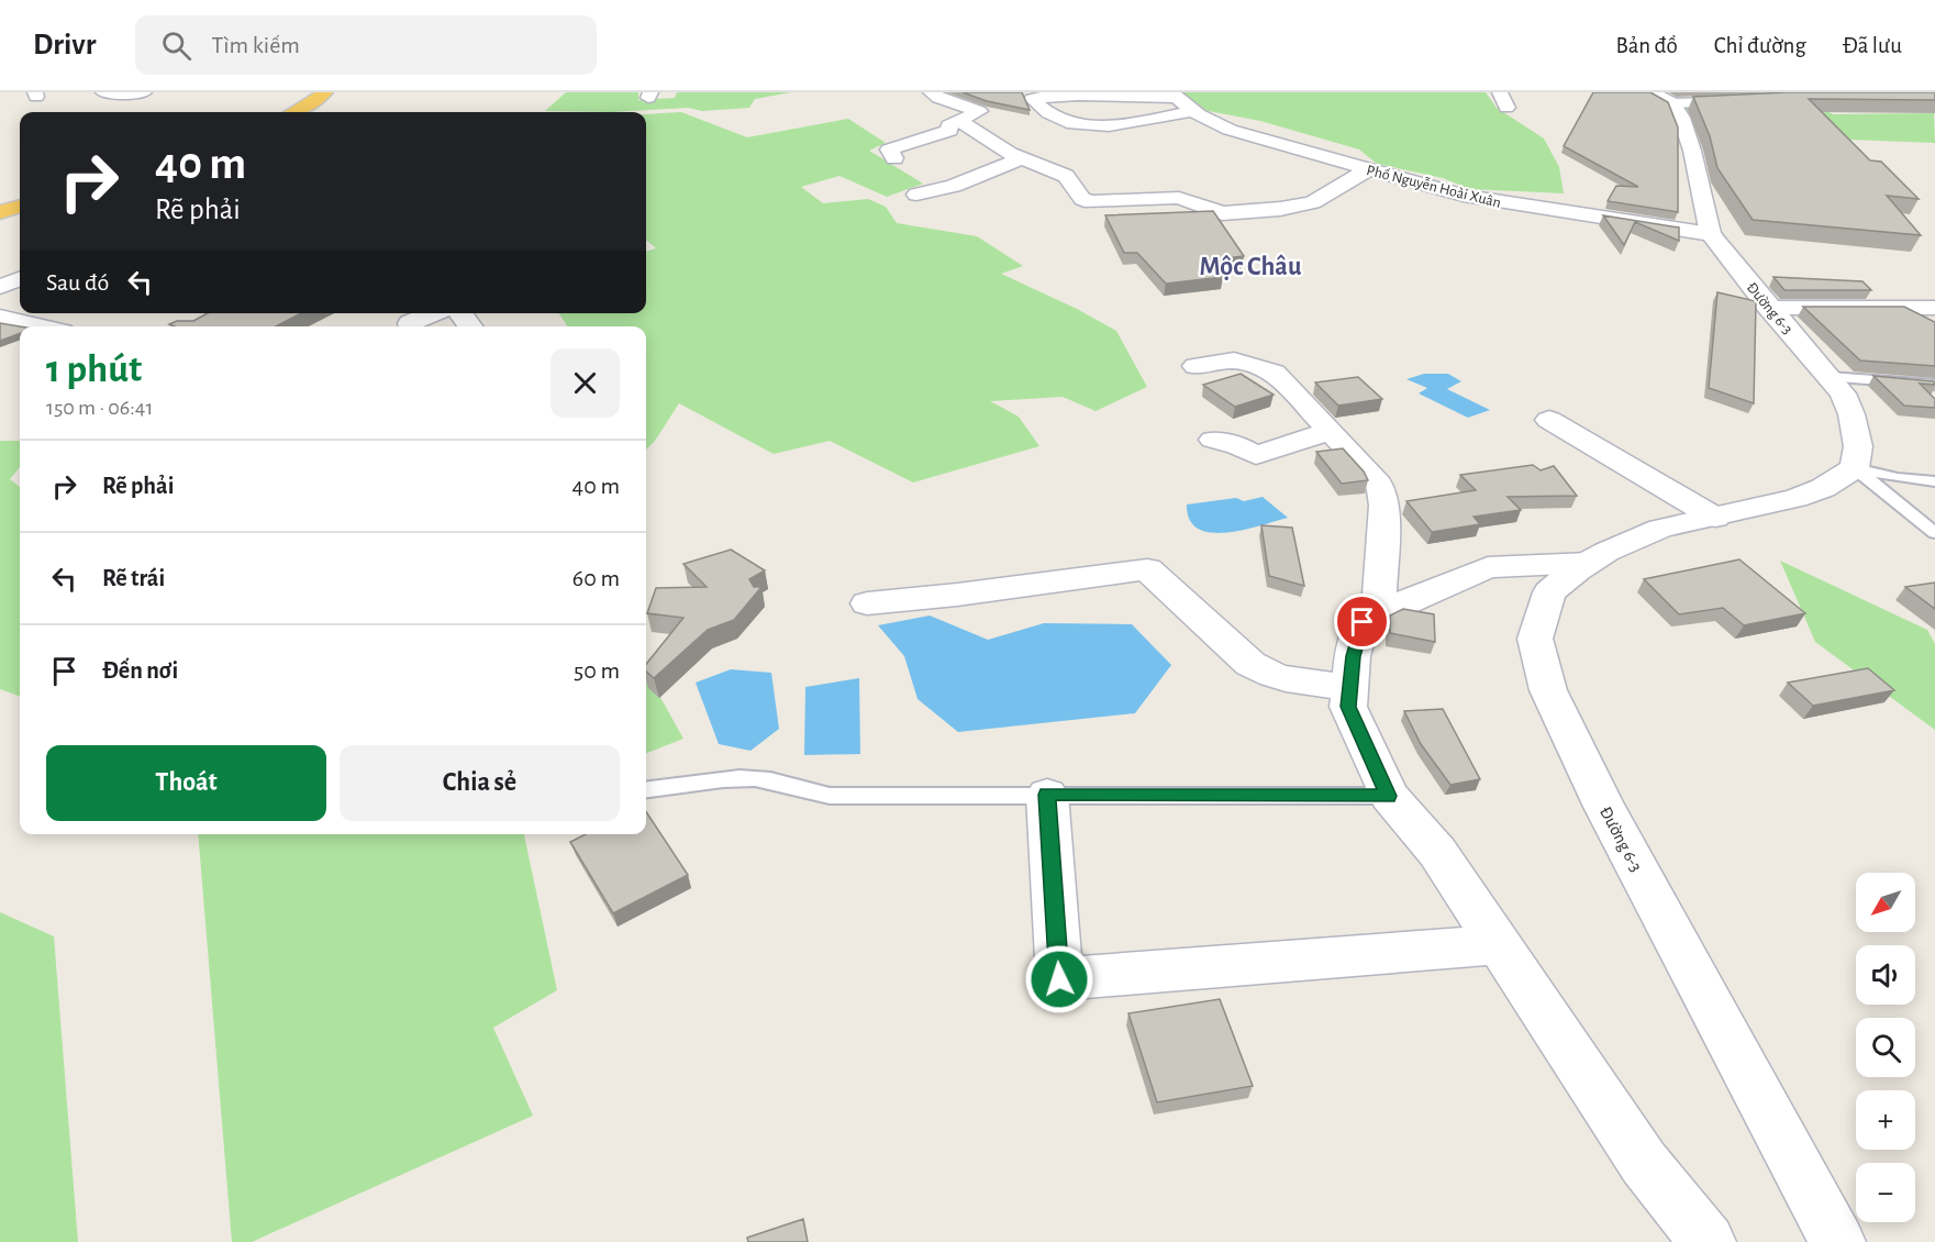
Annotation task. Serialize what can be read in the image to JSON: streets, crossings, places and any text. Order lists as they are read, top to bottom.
{
  "streets": {
    "street": ["Phố Nguyễn Hoài Xuân", "Đường 6-3"]
  },
  "crossings": [
    ["Phố Nguyễn Hoài Xuân", "Đường 6-3"]
  ],
  "districts": ["Mộc Châu"],
  "north": "bottom left",
  "page": {
    "header": "Drivr",
    "search": "Tìm kiếm",
    "nav": ["Bản đồ", "Chỉ đường", "Đã lưu"],
    "turn": ["40 m", "Rẽ phải"],
    "then": "Sau đó",
    "heading": ["1 phút", "150 m · 06:41"],
    "list": [
      {
        "name": "Rẽ phải",
        "value": "40 m"
      },
      {
        "name": "Rẽ trái",
        "value": "60 m"
      },
      {
        "name": "Đến nơi",
        "value": "50 m"
      }
    ],
    "buttons": ["Thoát", "Chia sẻ"],
    "map_buttons": ["+", "−"]
  }
}
